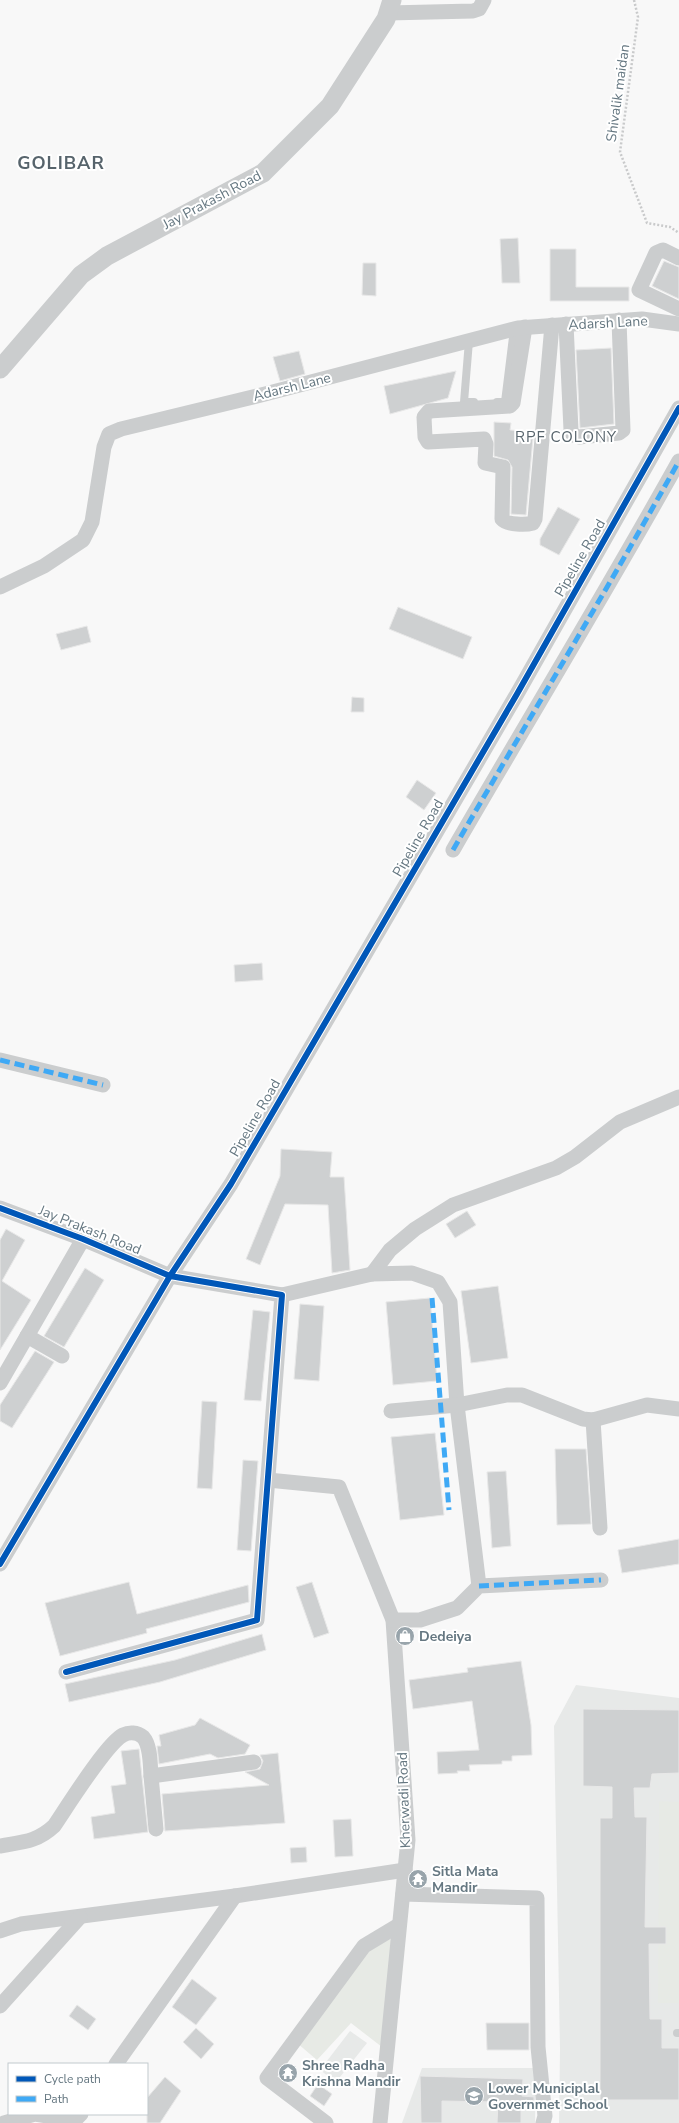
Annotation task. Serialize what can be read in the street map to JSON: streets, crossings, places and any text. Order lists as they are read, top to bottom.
{
  "streets": {
    "street": [
      "Jay Prakash Road",
      "Adarsh Lane",
      "Pipeline Road",
      "Kherwadi Road"
    ],
    "path": ["Shivalik maidan"]
  },
  "crossings": [
    ["Jay Prakash Road", "Pipeline Road"]
  ],
  "districts": ["GOLIBAR", "RPF COLONY"],
  "places": {
    "shop": ["Dedeiya"],
    "temple": ["Sitla Mata Mandir", "Shree Radha Krishna Mandir"],
    "school or university": ["Lower Municiplal Governmet School"]
  },
  "legend": ["Cycle path", "Path"]
}
